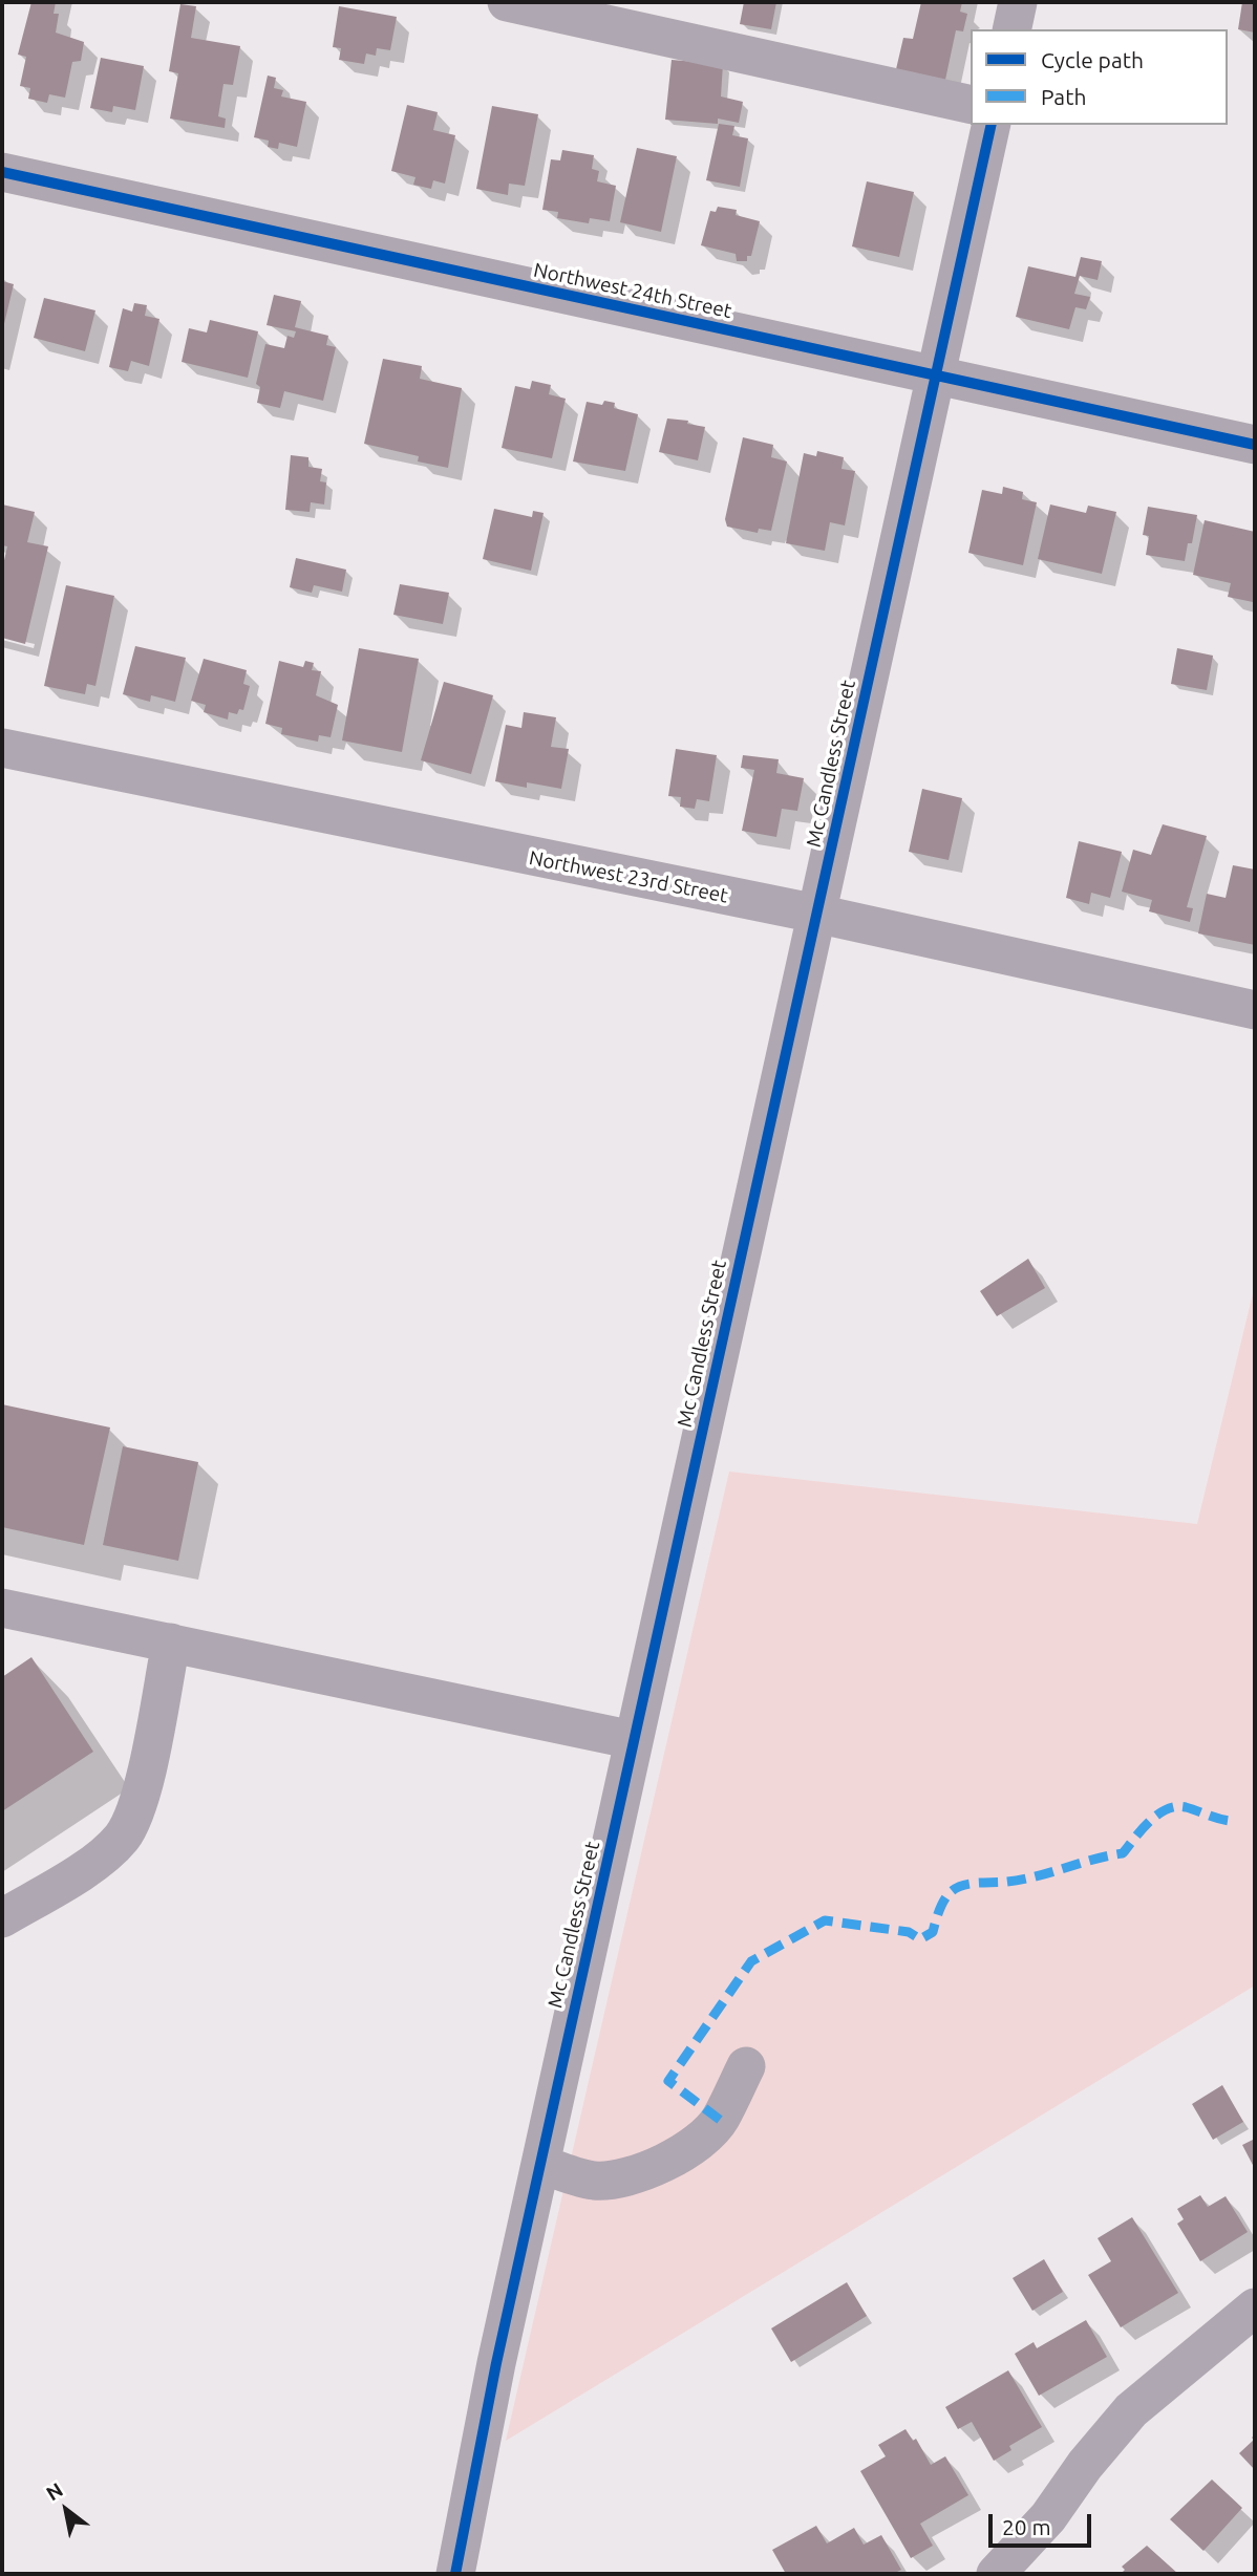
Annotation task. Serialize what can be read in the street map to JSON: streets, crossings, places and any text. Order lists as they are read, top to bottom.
{
  "streets": {
    "street": ["Northwest 24th Street", "Mc Candless Street", "Northwest 23rd Street"]
  },
  "crossings": [
    ["Northwest 24th Street", "Mc Candless Street"],
    ["Mc Candless Street", "Northwest 23rd Street"]
  ],
  "legend": ["Cycle path", "Path"],
  "scale_bar": "20 m",
  "north": "top left"
}
